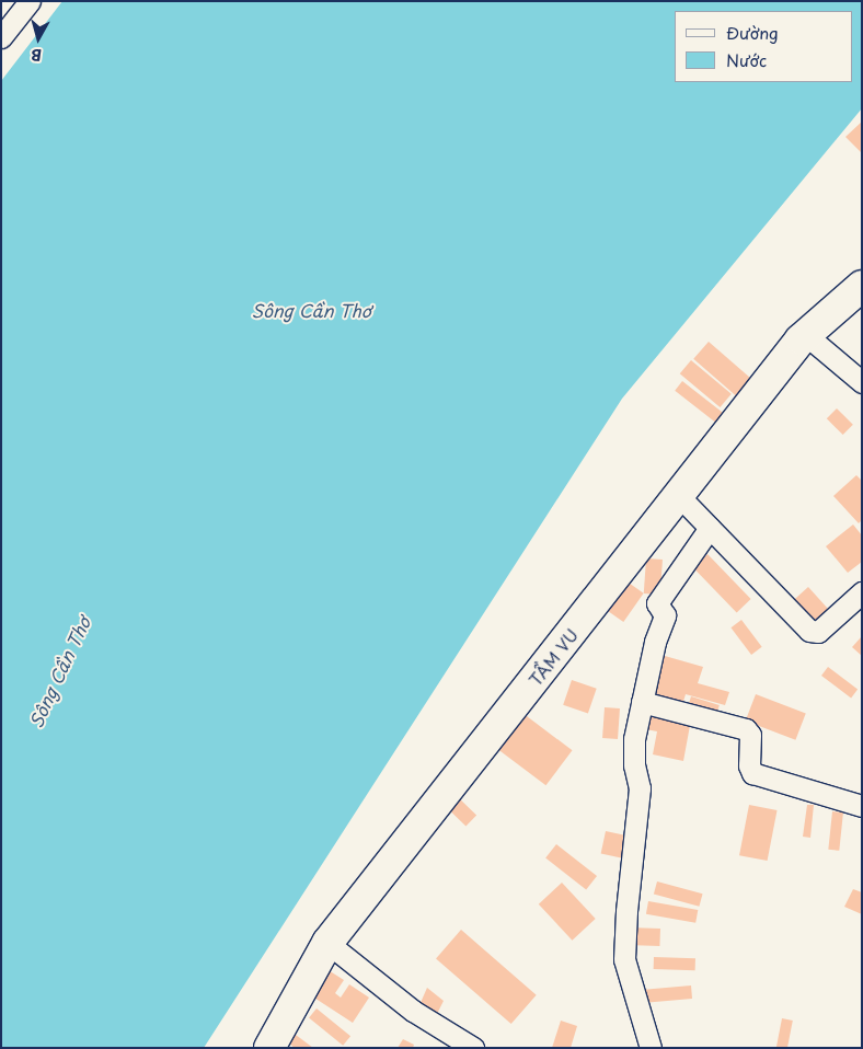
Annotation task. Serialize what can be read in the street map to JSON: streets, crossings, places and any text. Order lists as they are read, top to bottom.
{
  "streets": {
    "street": ["TẦM VU"]
  },
  "water": ["Sông Cần Thơ"],
  "legend": ["Đường", "Nước"],
  "north": "bottom"
}
